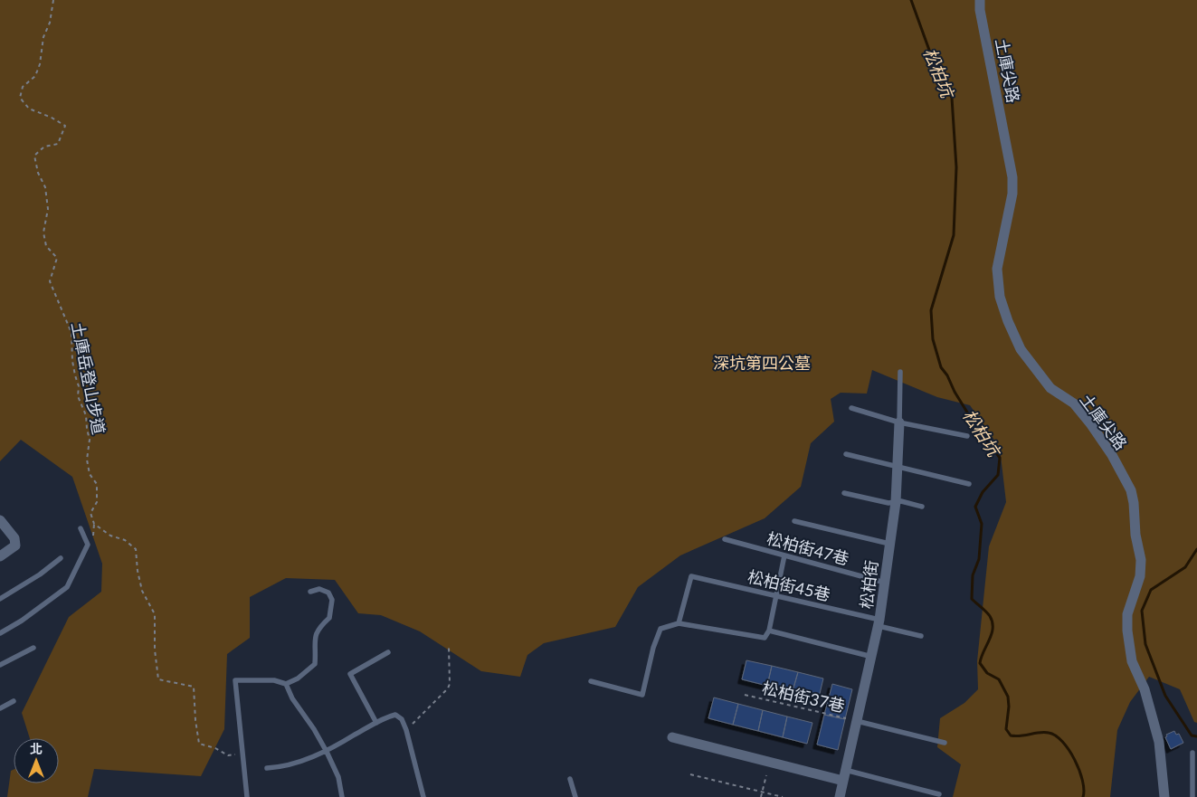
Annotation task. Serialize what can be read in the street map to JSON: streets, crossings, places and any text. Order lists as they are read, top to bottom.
{
  "streets": {
    "street": ["土庫尖路", "松柏街"],
    "lane": ["松柏街47巷", "松柏街45巷"],
    "path": ["土庫岳登山步道", "松柏街37巷"]
  },
  "crossings": [
    ["松柏街47巷", "松柏街"],
    ["松柏街", "松柏街45巷"],
    ["松柏街", "松柏街37巷"]
  ],
  "water": ["松柏坑"],
  "parks": ["深坑第四公墓"],
  "north": "top"
}
